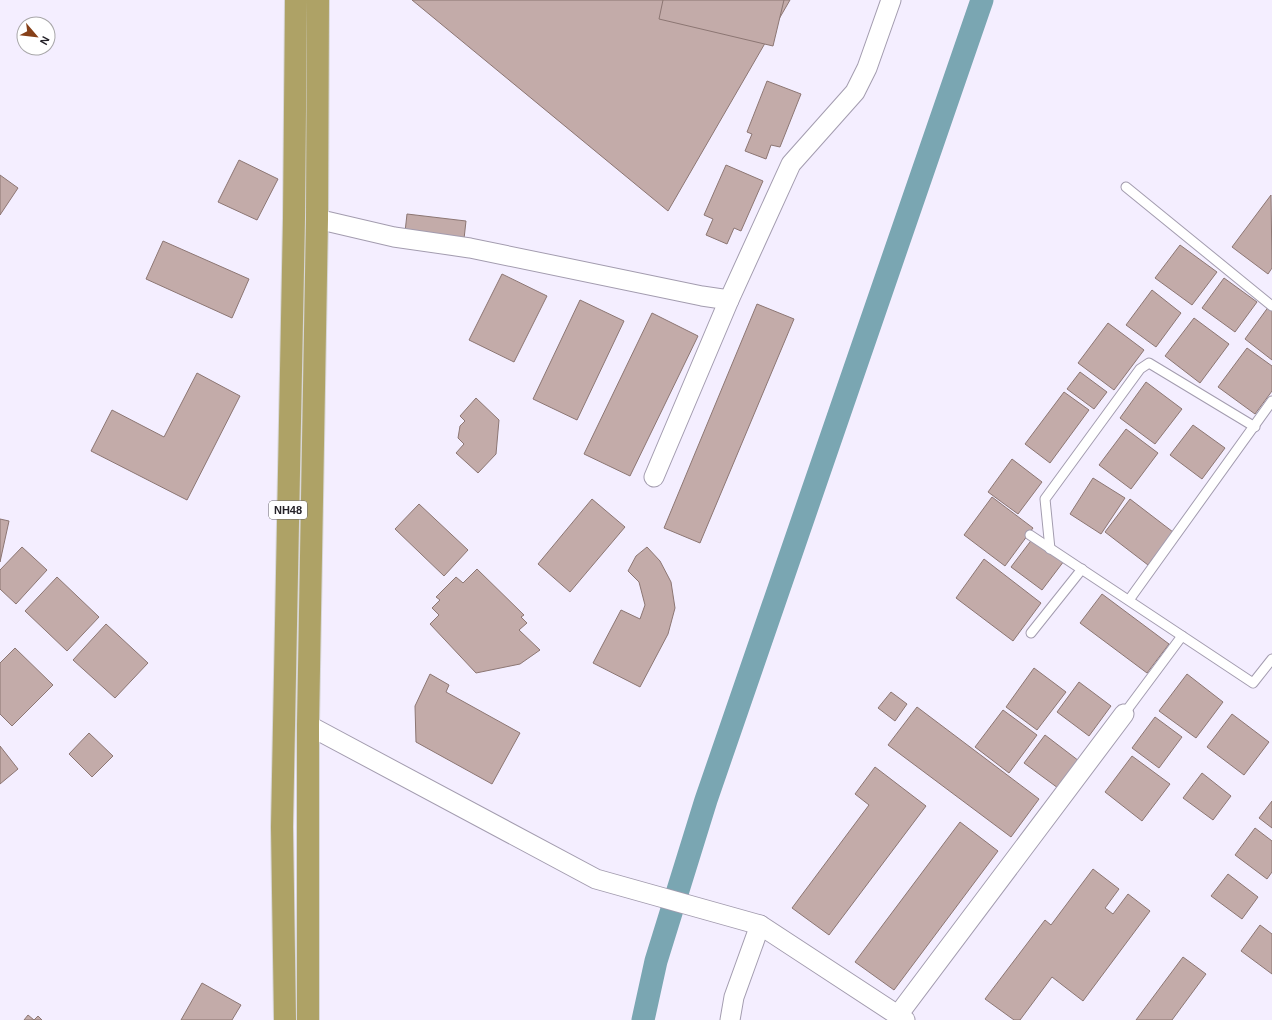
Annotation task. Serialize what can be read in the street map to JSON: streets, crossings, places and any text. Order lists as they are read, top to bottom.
{
  "streets": {
    "highway": ["NH48"]
  },
  "north": "bottom right"
}
